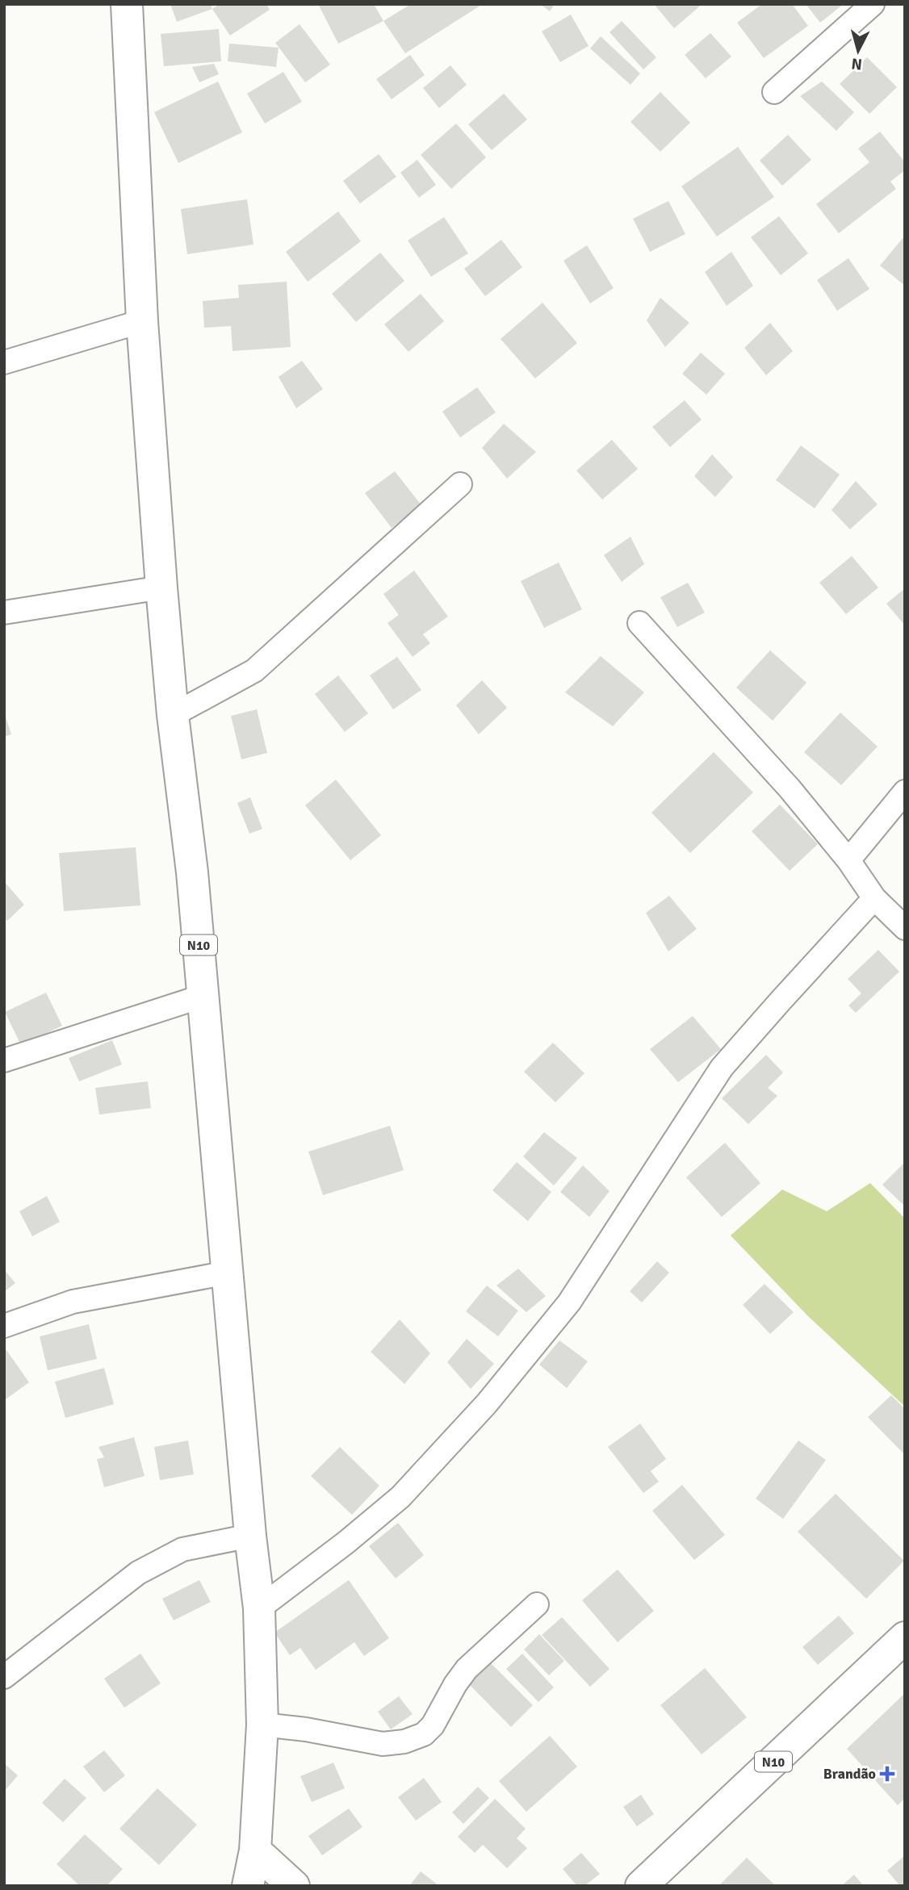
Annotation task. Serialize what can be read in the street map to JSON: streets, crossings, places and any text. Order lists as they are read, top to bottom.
{
  "streets": {
    "main road": ["N10"]
  },
  "places": {
    "health": ["Brandão"]
  },
  "north": "bottom"
}
